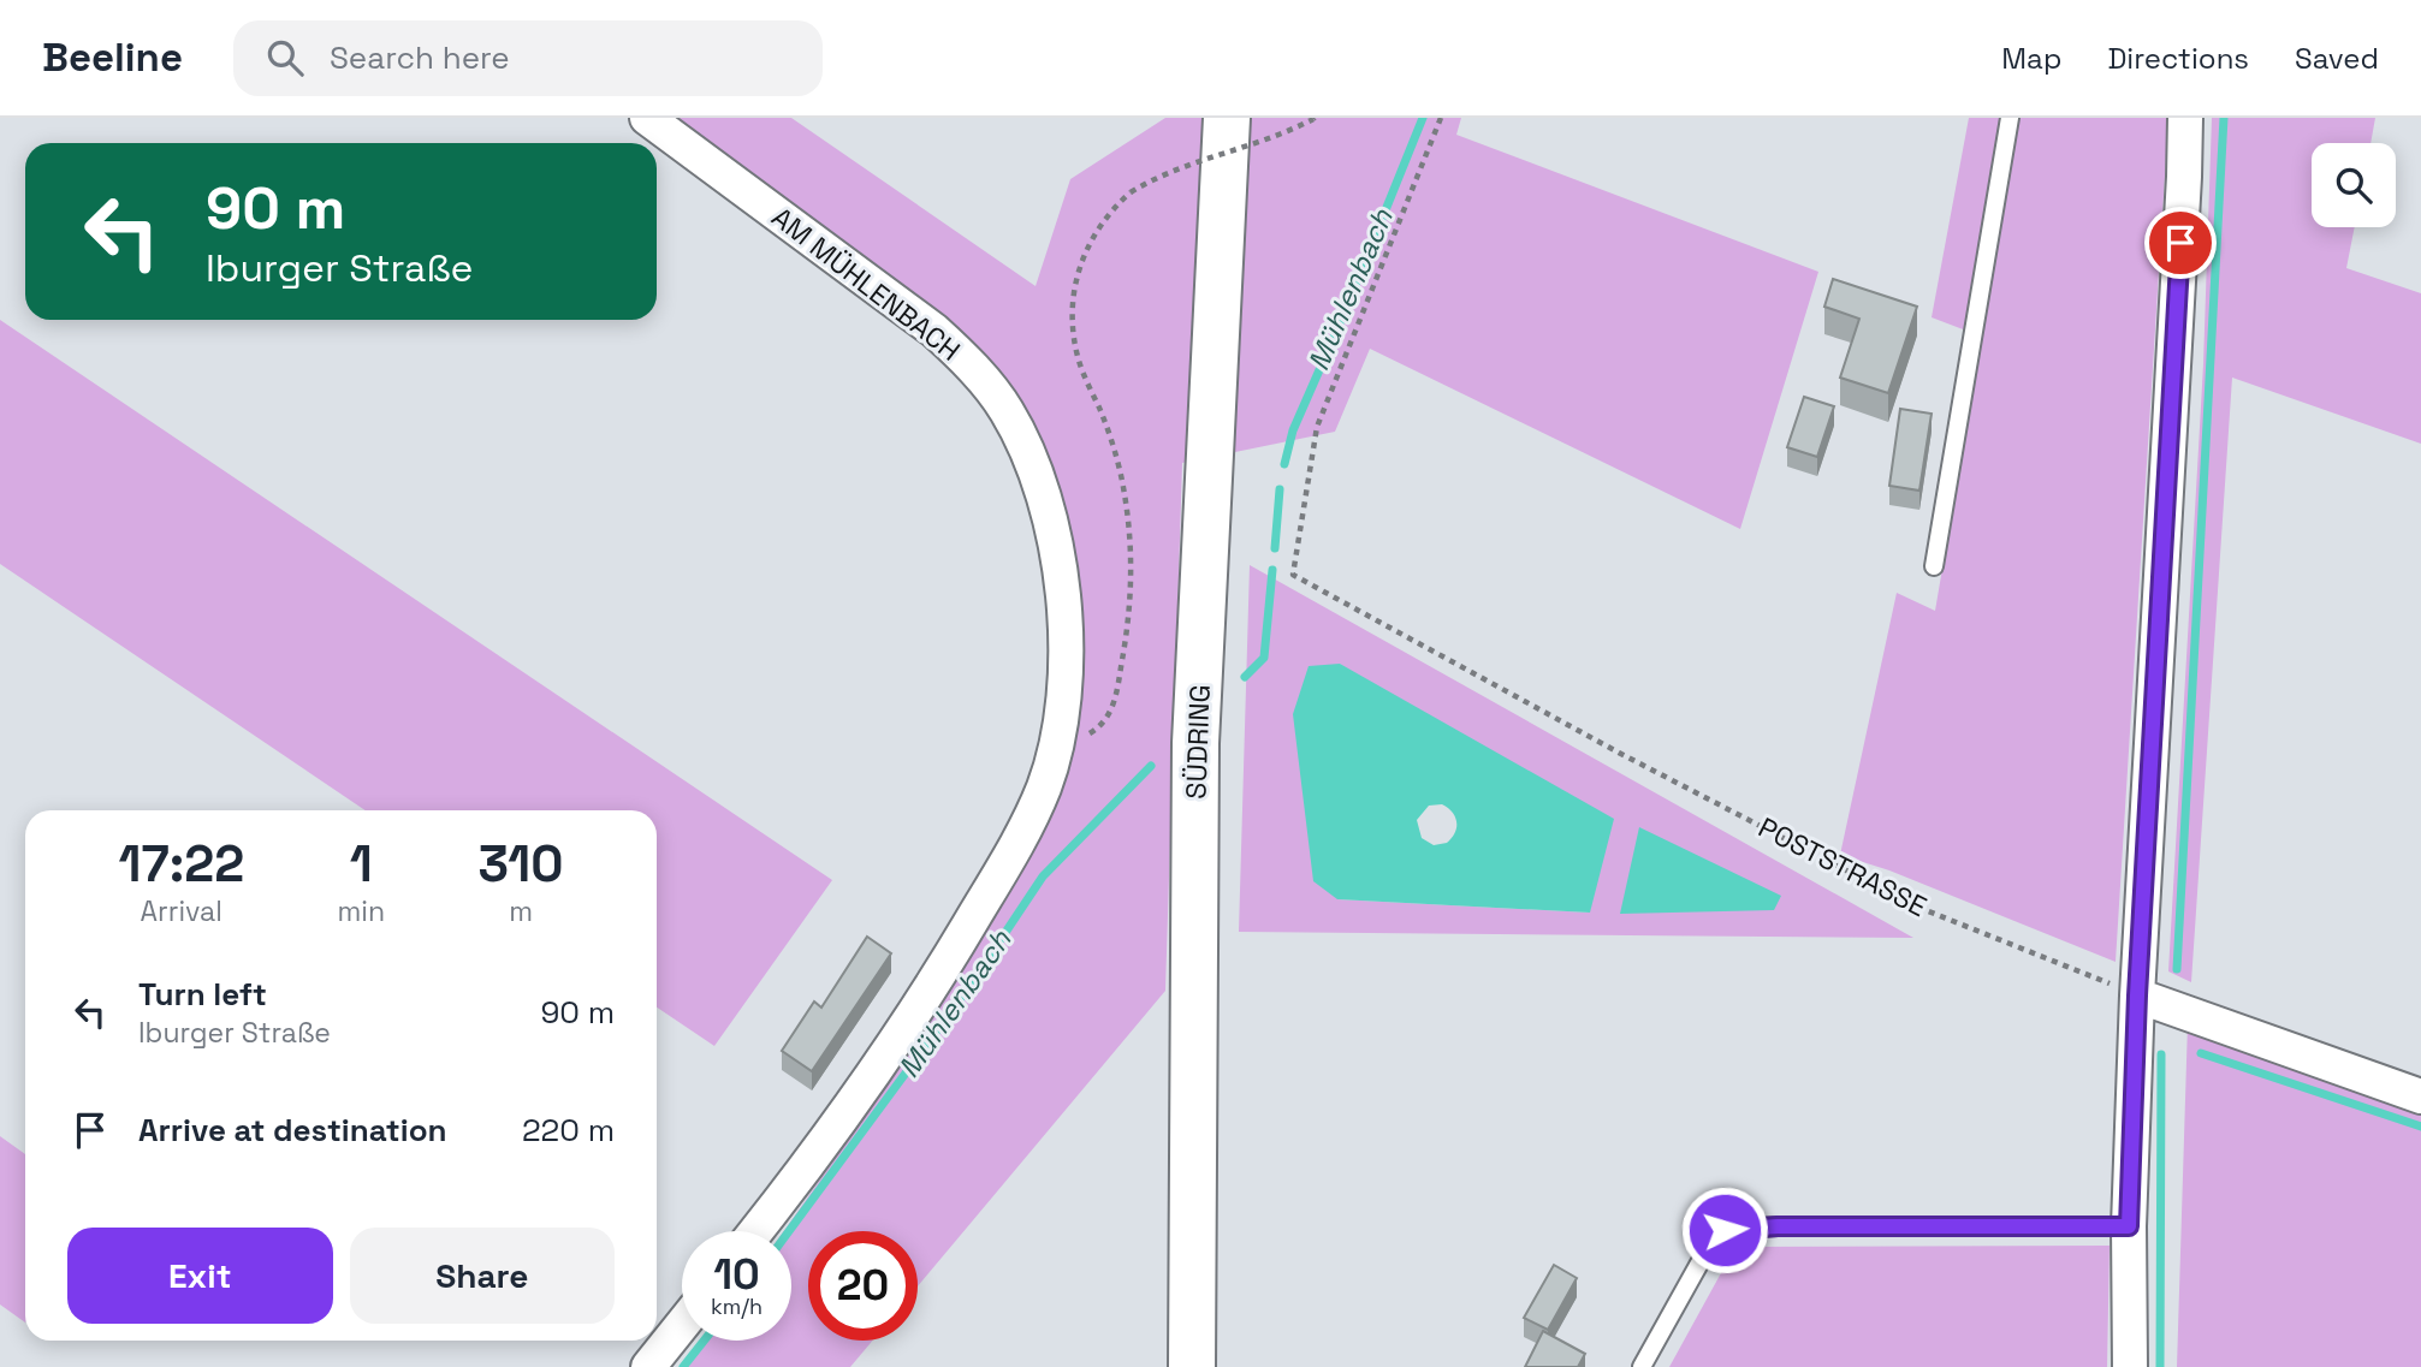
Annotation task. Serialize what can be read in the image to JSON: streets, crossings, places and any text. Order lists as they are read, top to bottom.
{
  "streets": {
    "main road": ["SÜDRING"],
    "street": ["AM MÜHLENBACH"],
    "path": ["POSTSTRASSE"]
  },
  "water": ["Mühlenbach"],
  "page": {
    "header": "Beeline",
    "search": "Search here",
    "nav": ["Map", "Directions", "Saved"],
    "turn": ["90 m", "Iburger Straße"],
    "eta": [
      "17:22",
      "Arrival",
      "1",
      "min",
      "310",
      "m"
    ],
    "list": [
      {
        "name": "Turn left",
        "note": "Iburger Straße",
        "value": "90 m"
      },
      {
        "name": "Arrive at destination",
        "value": "220 m"
      }
    ],
    "buttons": ["Exit", "Share"],
    "speed": "10 km/h",
    "limit": "20"
  }
}
